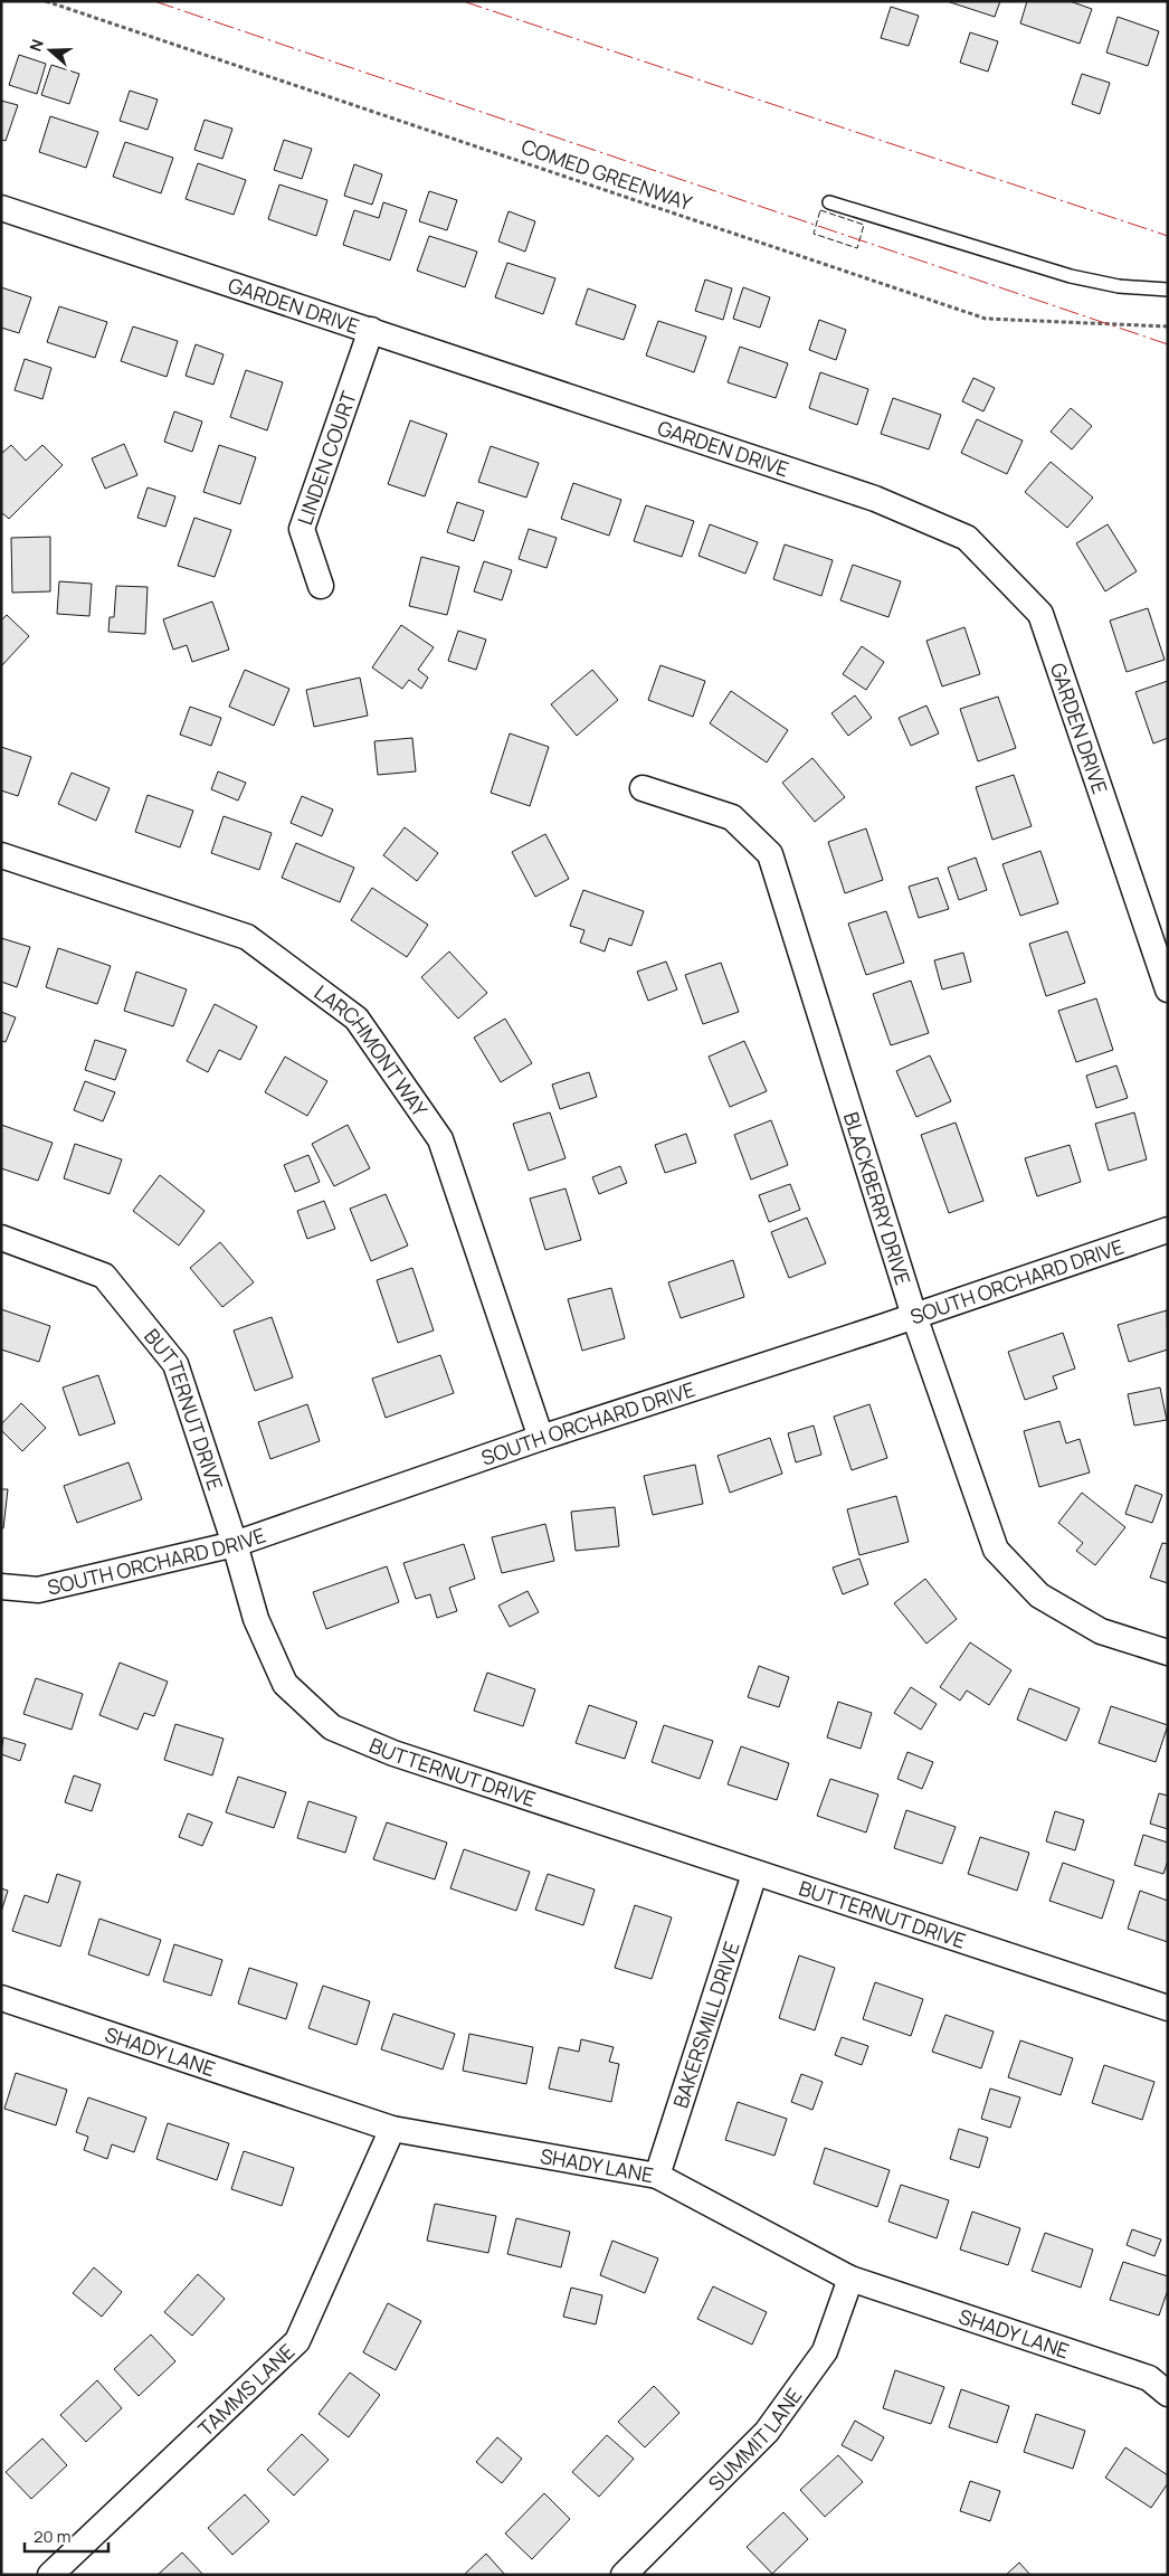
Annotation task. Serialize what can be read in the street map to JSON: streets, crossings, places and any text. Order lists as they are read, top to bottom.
{
  "streets": {
    "street": [
      "GARDEN DRIVE",
      "LINDEN COURT",
      "LARCHMONT WAY",
      "BLACKBERRY DRIVE",
      "SOUTH ORCHARD DRIVE",
      "BUTTERNUT DRIVE",
      "BAKERSMILL DRIVE",
      "SHADY LANE",
      "TAMMS LANE",
      "SUMMIT LANE"
    ],
    "path": ["COMED GREENWAY"]
  },
  "crossings": [
    ["GARDEN DRIVE", "LINDEN COURT"],
    ["LARCHMONT WAY", "SOUTH ORCHARD DRIVE"],
    ["BLACKBERRY DRIVE", "SOUTH ORCHARD DRIVE"],
    ["SOUTH ORCHARD DRIVE", "BUTTERNUT DRIVE"],
    ["BUTTERNUT DRIVE", "BAKERSMILL DRIVE"],
    ["BAKERSMILL DRIVE", "SHADY LANE"],
    ["SHADY LANE", "TAMMS LANE"],
    ["SHADY LANE", "SUMMIT LANE"]
  ],
  "scale_bar": "20 m",
  "north": "left"
}
